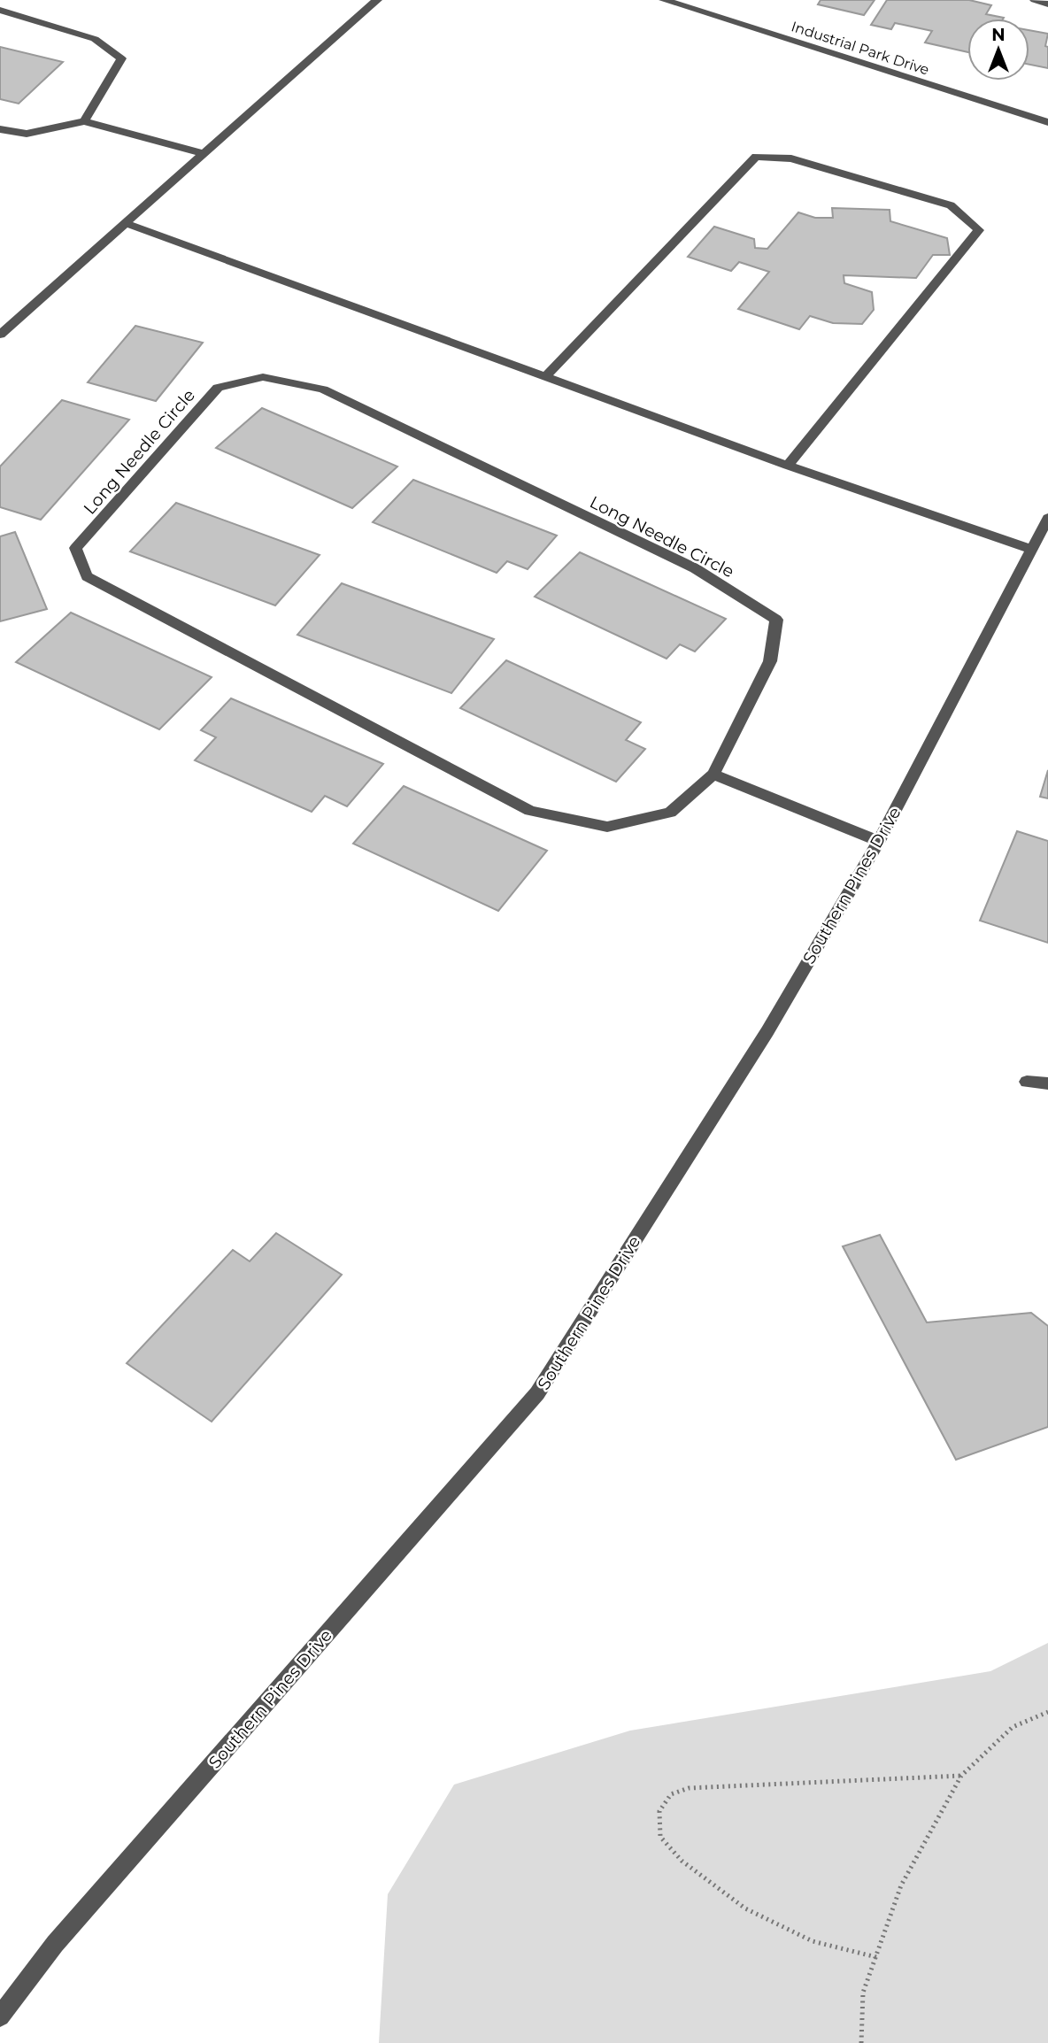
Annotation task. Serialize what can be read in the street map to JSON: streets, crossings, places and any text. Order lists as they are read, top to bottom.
{
  "streets": {
    "street": ["Industrial Park Drive", "Long Needle Circle", "Southern Pines Drive"]
  },
  "north": "top"
}
